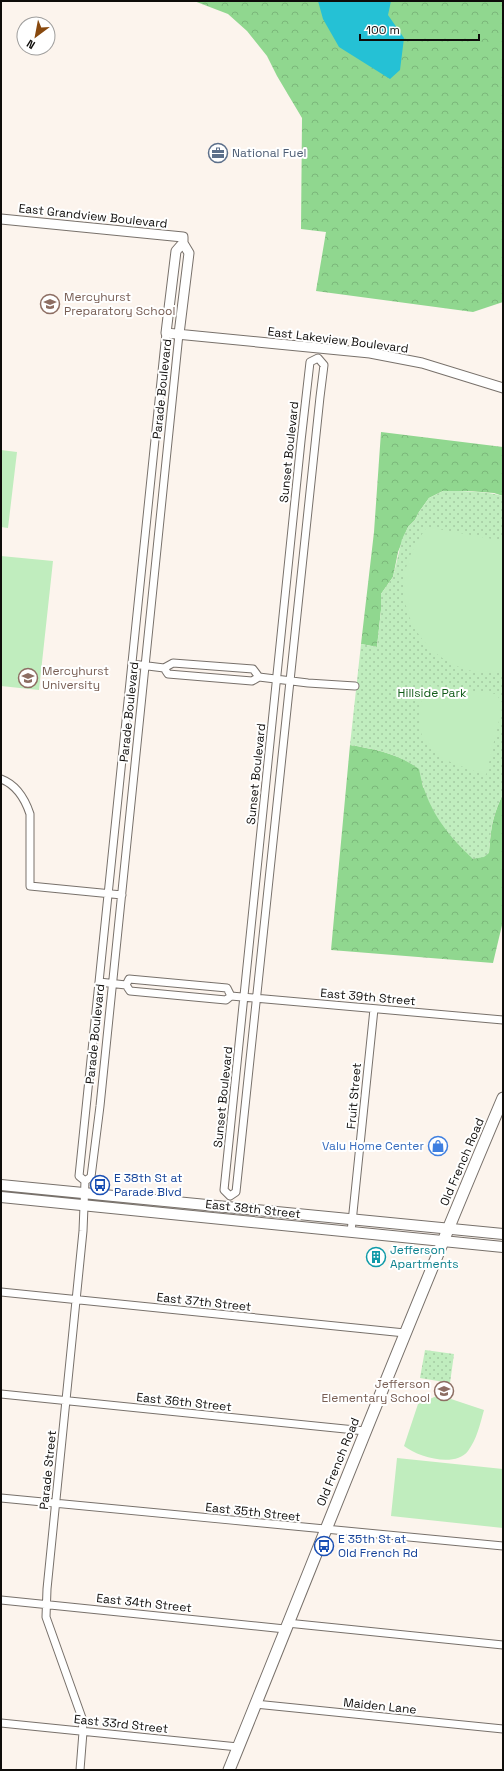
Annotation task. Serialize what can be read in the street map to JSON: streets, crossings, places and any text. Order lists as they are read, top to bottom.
{
  "streets": {
    "main road": ["Old French Road", "East 38th Street"],
    "street": [
      "East Grandview Boulevard",
      "East Lakeview Boulevard",
      "Parade Boulevard",
      "Sunset Boulevard",
      "East 39th Street",
      "Fruit Street",
      "East 37th Street",
      "East 36th Street",
      "Parade Street",
      "East 35th Street",
      "East 34th Street",
      "Maiden Lane",
      "East 33rd Street"
    ]
  },
  "crossings": [
    ["East Grandview Boulevard", "Parade Boulevard"],
    ["East Lakeview Boulevard", "Parade Boulevard"],
    ["East Lakeview Boulevard", "Sunset Boulevard"],
    ["Parade Boulevard", "East 39th Street"],
    ["Parade Boulevard", "East 38th Street"],
    ["Parade Boulevard", "Parade Street"],
    ["Sunset Boulevard", "East 39th Street"],
    ["Sunset Boulevard", "East 38th Street"],
    ["East 39th Street", "Fruit Street"],
    ["Fruit Street", "East 38th Street"],
    ["Old French Road", "East 38th Street"],
    ["Old French Road", "East 37th Street"],
    ["Old French Road", "East 36th Street"],
    ["Old French Road", "East 35th Street"],
    ["Old French Road", "East 34th Street"],
    ["Old French Road", "Maiden Lane"],
    ["Old French Road", "East 33rd Street"],
    ["East 38th Street", "Parade Street"],
    ["East 37th Street", "Parade Street"],
    ["East 36th Street", "Parade Street"],
    ["Parade Street", "East 35th Street"],
    ["Parade Street", "East 34th Street"],
    ["Parade Street", "East 33rd Street"]
  ],
  "parks": ["Hillside Park"],
  "places": {
    "office": ["National Fuel"],
    "school or university": ["Mercyhurst Preparatory School", "Mercyhurst University", "Jefferson Elementary School"],
    "shop": ["Valu Home Center"],
    "bus stop": ["E 38th St at Parade Blvd", "E 35th St at Old French Rd"],
    "building": ["Jefferson Apartments"]
  },
  "scale_bar": "100 m",
  "north": "bottom left"
}
